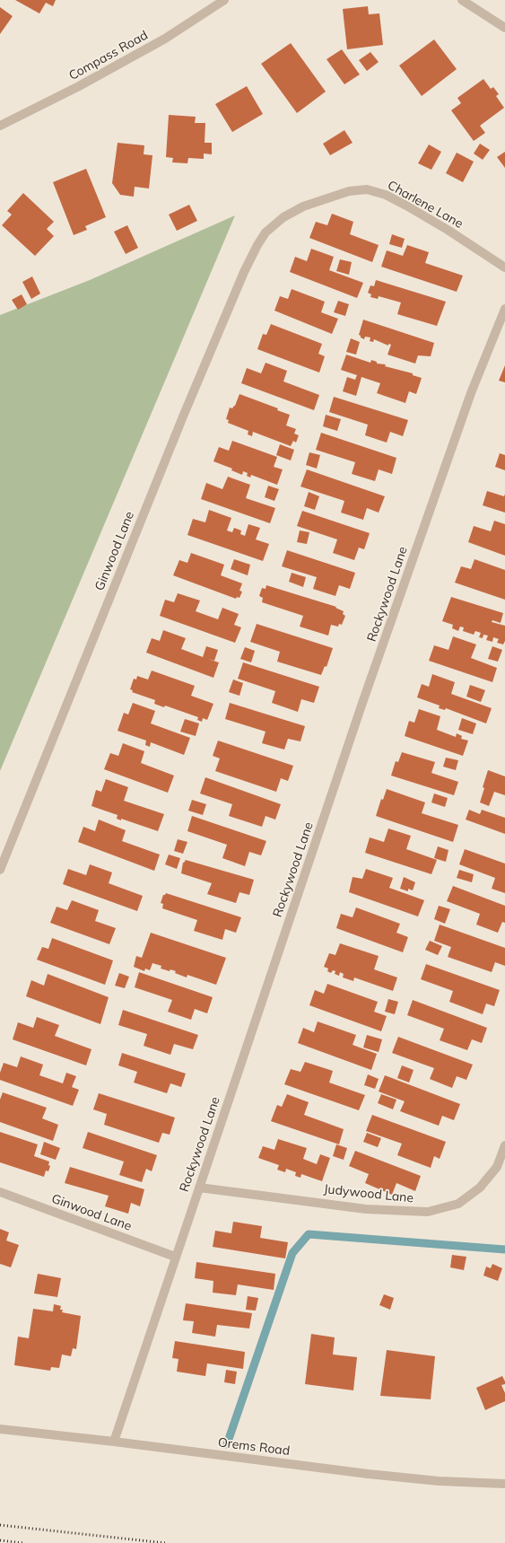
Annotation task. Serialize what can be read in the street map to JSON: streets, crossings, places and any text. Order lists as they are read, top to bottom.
{
  "streets": {
    "street": [
      "Compass Road",
      "Charlene Lane",
      "Ginwood Lane",
      "Rockywood Lane",
      "Judywood Lane",
      "Orems Road"
    ]
  },
  "crossings": [
    ["Charlene Lane", "Ginwood Lane"],
    ["Ginwood Lane", "Rockywood Lane"],
    ["Rockywood Lane", "Judywood Lane"],
    ["Rockywood Lane", "Orems Road"]
  ]
}
